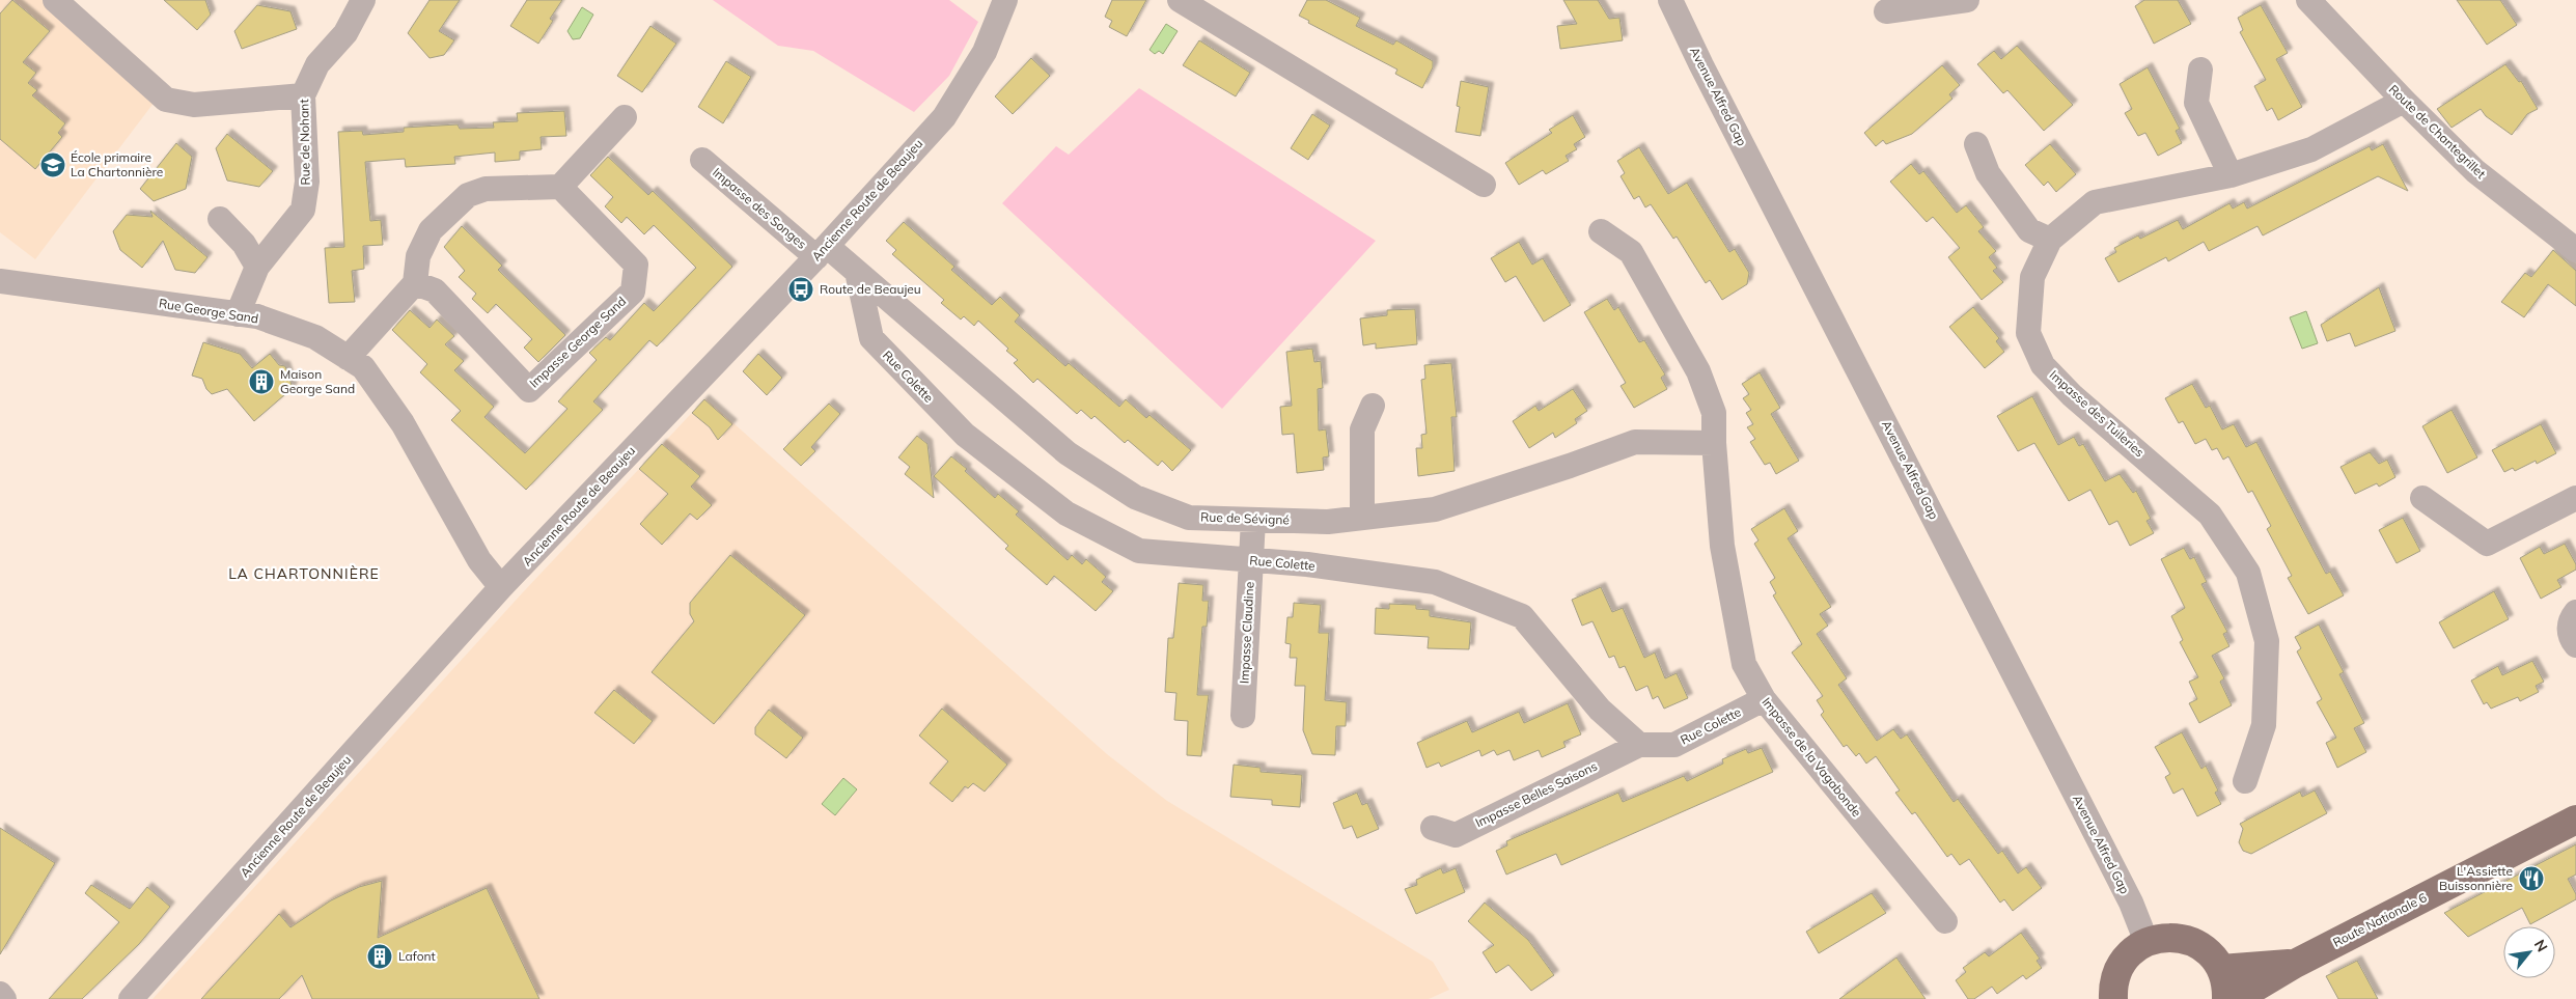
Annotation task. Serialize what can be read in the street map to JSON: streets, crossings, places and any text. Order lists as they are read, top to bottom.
{
  "streets": {
    "main road": ["Route Nationale 6"],
    "street": [
      "Avenue Alfred Gap",
      "Route de Chantegrillet",
      "Rue de Nohant",
      "Ancienne Route de Beaujeu",
      "Impasse des Songes",
      "Rue George Sand",
      "Impasse George Sand",
      "Rue Colette",
      "Impasse des Tuileries",
      "Rue de Sévigné",
      "Impasse Claudine",
      "Impasse de la Vagabonde",
      "Impasse Belles Saisons"
    ]
  },
  "crossings": [
    ["Route de Chantegrillet", "Impasse des Tuileries"],
    ["Rue de Nohant", "Rue George Sand"],
    ["Ancienne Route de Beaujeu", "Impasse des Songes"],
    ["Ancienne Route de Beaujeu", "Rue George Sand"],
    ["Ancienne Route de Beaujeu", "Rue de Sévigné"],
    ["Impasse des Songes", "Rue de Sévigné"],
    ["Rue Colette", "Rue de Sévigné"],
    ["Rue Colette", "Impasse Claudine"],
    ["Rue Colette", "Impasse de la Vagabonde"],
    ["Rue Colette", "Impasse Belles Saisons"],
    ["Rue de Sévigné", "Impasse Claudine"],
    ["Rue de Sévigné", "Impasse de la Vagabonde"]
  ],
  "districts": ["LA CHARTONNIÈRE"],
  "places": {
    "school or university": ["École primaire La Chartonnière"],
    "bus stop": ["Route de Beaujeu"],
    "building": ["Maison George Sand", "Lafont"],
    "restaurant": ["L'Assiette Buissonnière"]
  },
  "north": "top right"
}
